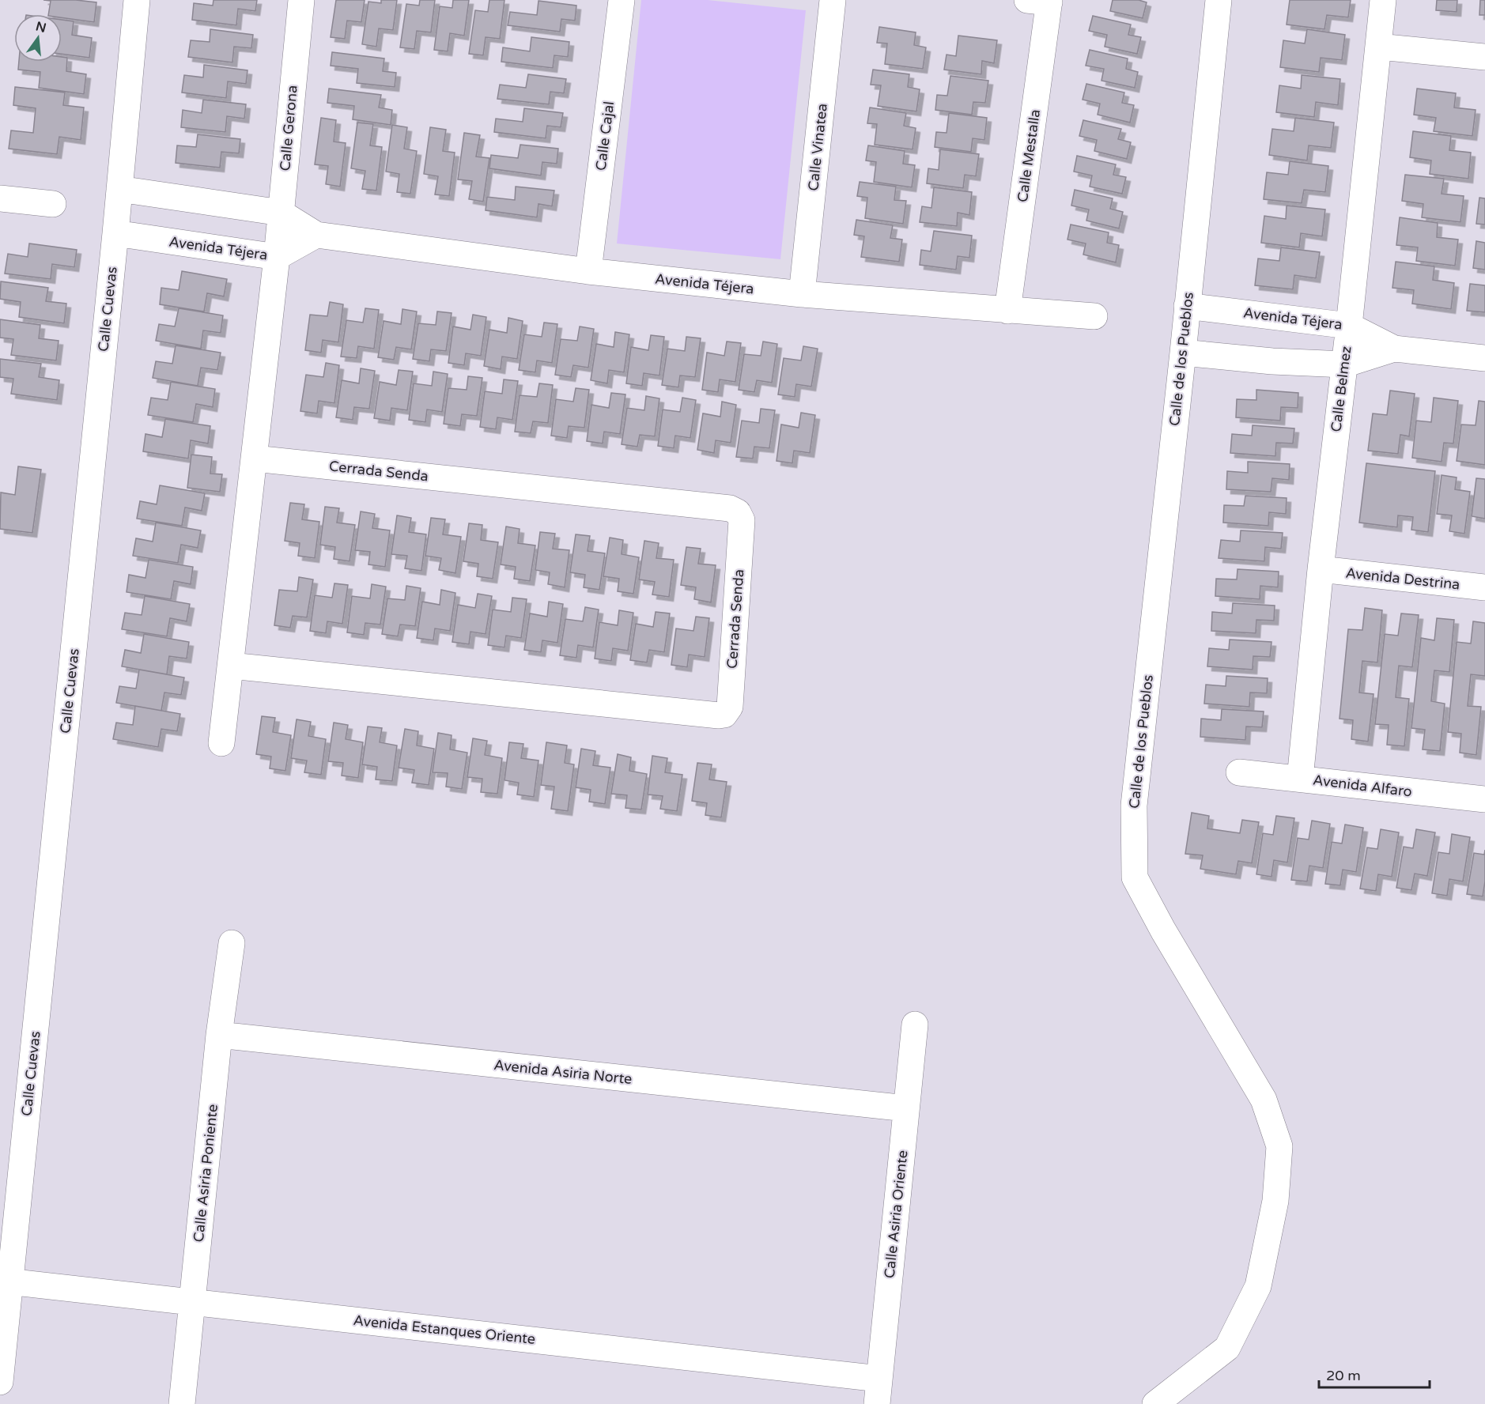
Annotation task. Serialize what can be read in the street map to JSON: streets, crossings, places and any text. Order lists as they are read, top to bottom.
{
  "streets": {
    "street": [
      "Calle Gerona",
      "Calle Cajal",
      "Calle Vinatea",
      "Calle Mestalla",
      "Avenida Téjera",
      "Calle Cuevas",
      "Calle de los Pueblos",
      "Calle Belmez",
      "Cerrada Senda",
      "Avenida Destrina",
      "Avenida Alfaro",
      "Avenida Asiria Norte",
      "Calle Asiria Poniente",
      "Calle Asiria Oriente",
      "Avenida Estanques Oriente"
    ]
  },
  "crossings": [
    ["Calle Gerona", "Avenida Téjera"],
    ["Calle Cajal", "Avenida Téjera"],
    ["Calle Vinatea", "Avenida Téjera"],
    ["Calle Mestalla", "Avenida Téjera"],
    ["Avenida Téjera", "Calle Cuevas"],
    ["Avenida Téjera", "Calle de los Pueblos"],
    ["Avenida Téjera", "Calle Belmez"],
    ["Calle Cuevas", "Avenida Estanques Oriente"],
    ["Calle Belmez", "Avenida Destrina"],
    ["Calle Belmez", "Avenida Alfaro"],
    ["Avenida Asiria Norte", "Calle Asiria Poniente"],
    ["Avenida Asiria Norte", "Calle Asiria Oriente"],
    ["Calle Asiria Poniente", "Avenida Estanques Oriente"],
    ["Calle Asiria Oriente", "Avenida Estanques Oriente"]
  ],
  "scale_bar": "20 m",
  "north": "top"
}
